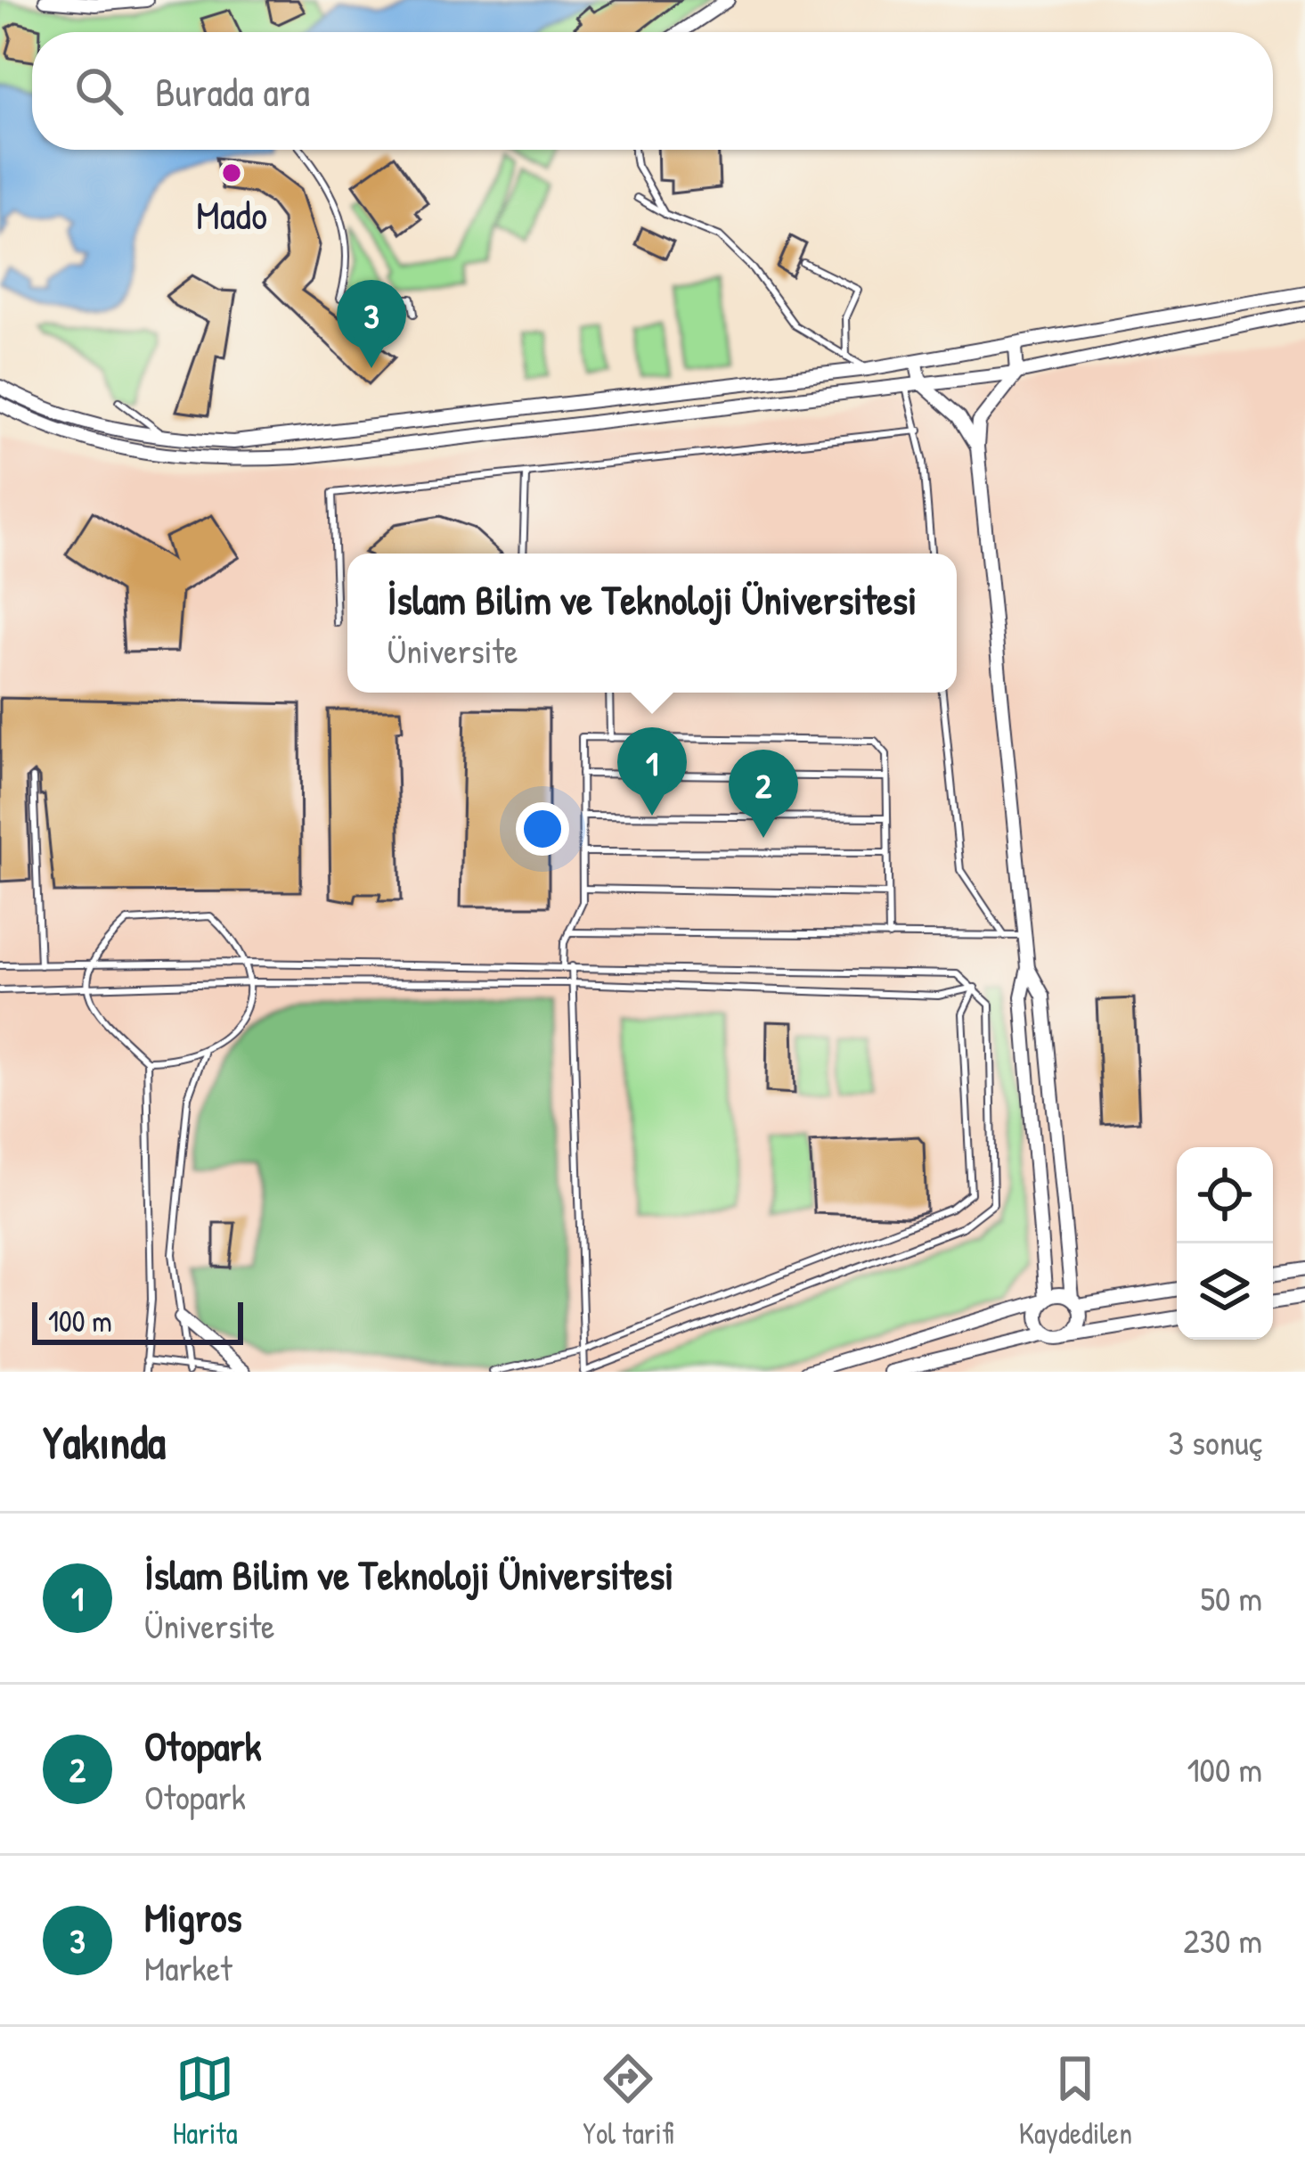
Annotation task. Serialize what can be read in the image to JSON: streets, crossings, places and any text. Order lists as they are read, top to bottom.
{
  "places": ["Mado"],
  "scale_bar": "100 m",
  "page": {
    "search": "Burada ara",
    "pins": ["3", "1", "2"],
    "popup": ["İslam Bilim ve Teknoloji Üniversitesi", "Üniversite"],
    "scale": "100 m",
    "heading": ["Yakında", "3 sonuç"],
    "list": [
      {
        "mark": "1",
        "name": "İslam Bilim ve Teknoloji Üniversitesi",
        "note": "Üniversite",
        "value": "50 m"
      },
      {
        "mark": "2",
        "name": "Otopark",
        "note": "Otopark",
        "value": "100 m"
      },
      {
        "mark": "3",
        "name": "Migros",
        "note": "Market",
        "value": "230 m"
      }
    ],
    "nav": ["Harita", "Yol tarifi", "Kaydedilen"]
  }
}
